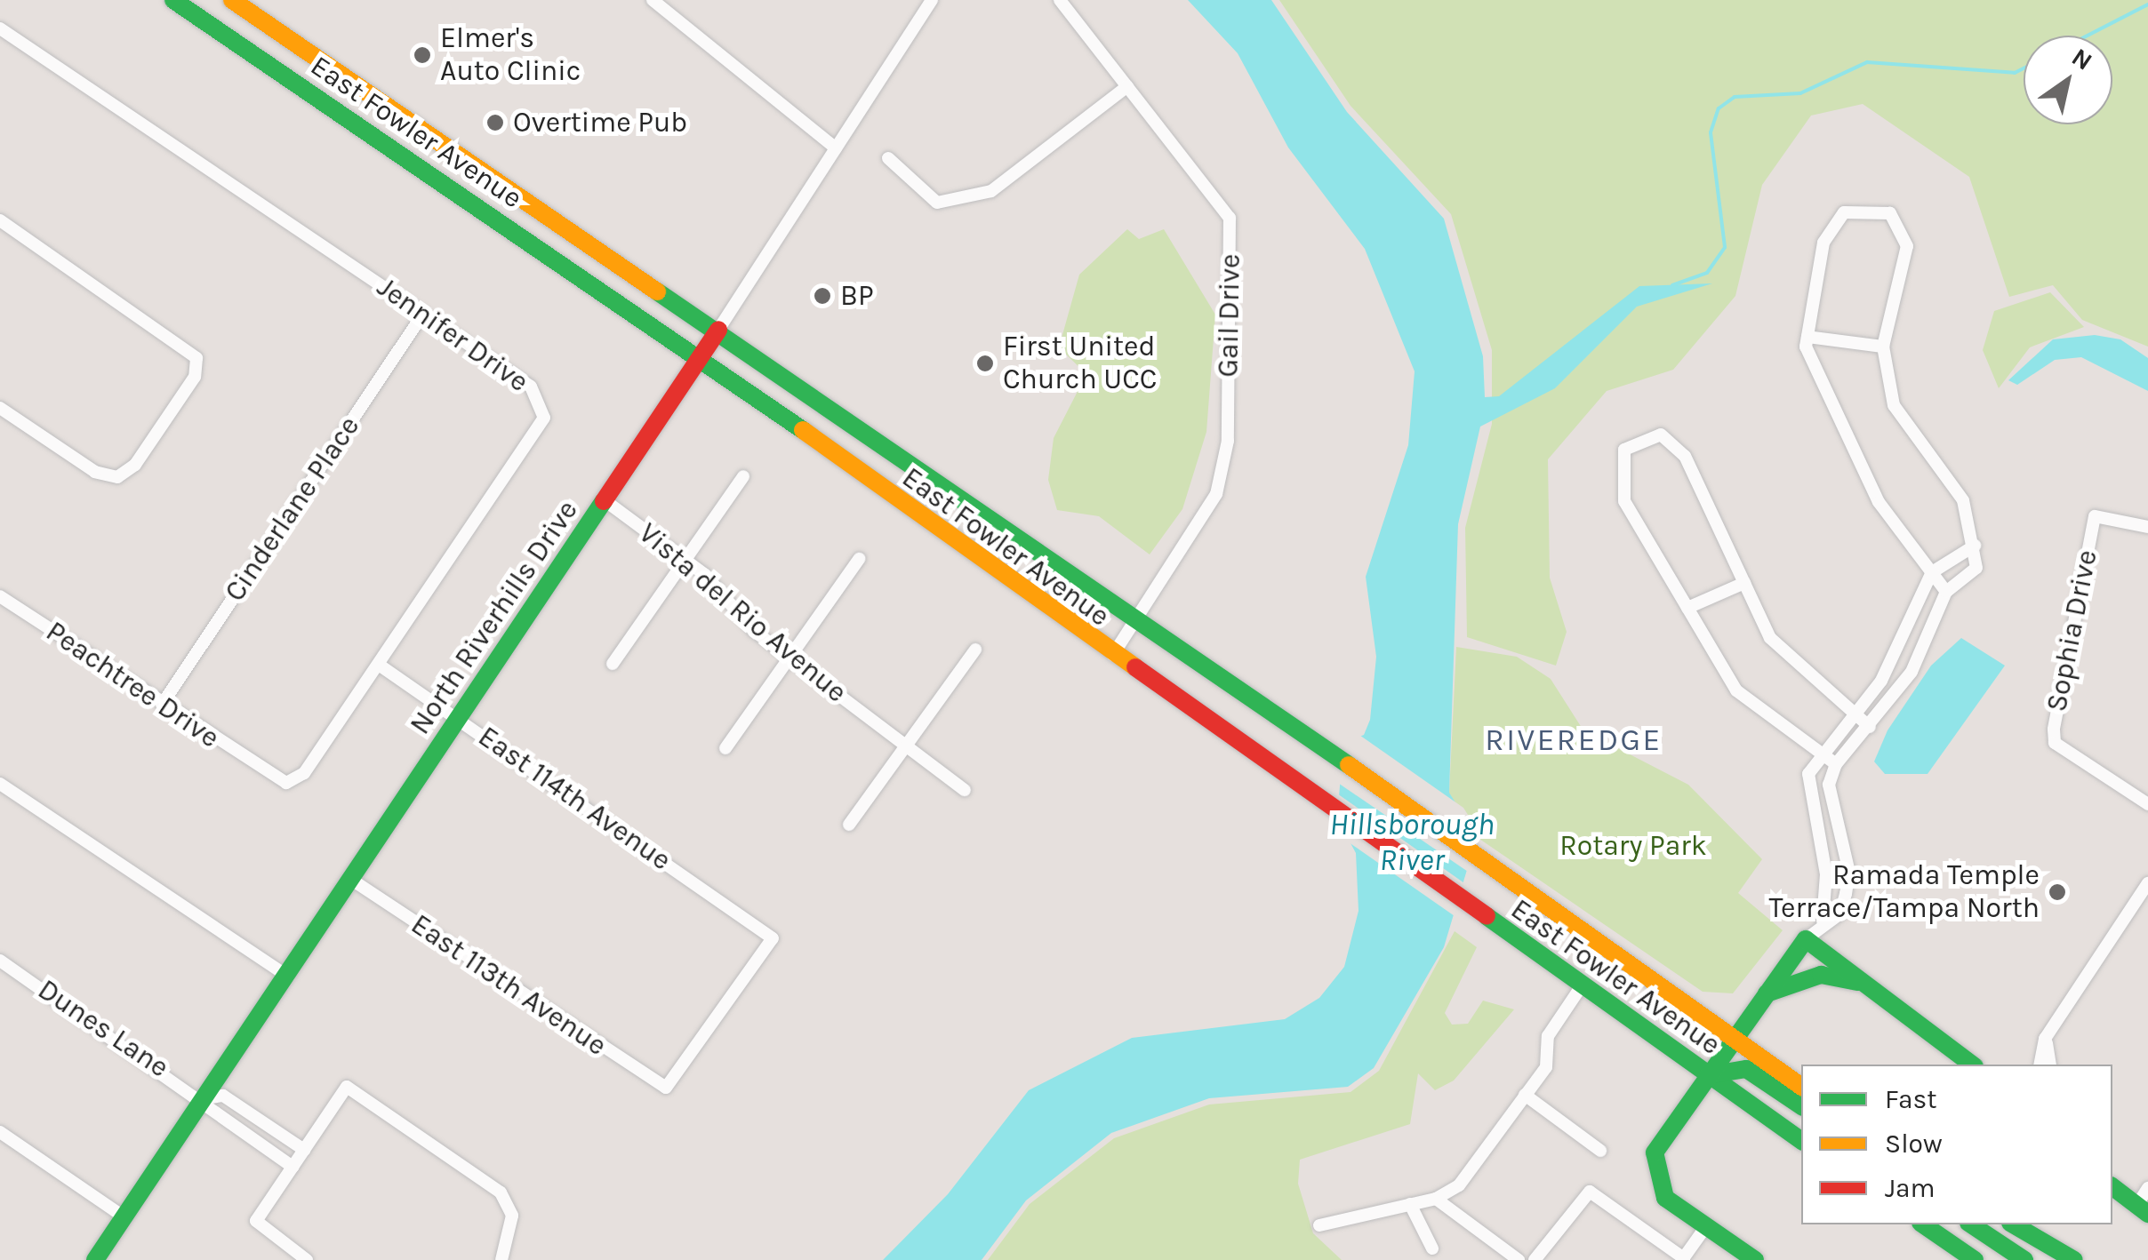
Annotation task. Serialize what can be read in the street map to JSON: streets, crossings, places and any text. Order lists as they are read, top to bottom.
{
  "streets": {
    "main road": ["East Fowler Avenue", "North Riverhills Drive"],
    "street": [
      "Gail Drive",
      "Jennifer Drive",
      "Cinderlane Place",
      "Vista del Rio Avenue",
      "Sophia Drive",
      "Peachtree Drive",
      "East 114th Avenue",
      "East 113th Avenue",
      "Dunes Lane"
    ]
  },
  "crossings": [
    ["East Fowler Avenue", "Gail Drive"],
    ["East Fowler Avenue", "North Riverhills Drive"],
    ["Jennifer Drive", "Cinderlane Place"],
    ["Jennifer Drive", "Peachtree Drive"],
    ["Jennifer Drive", "East 114th Avenue"],
    ["Cinderlane Place", "Peachtree Drive"],
    ["Vista del Rio Avenue", "North Riverhills Drive"],
    ["North Riverhills Drive", "East 114th Avenue"],
    ["North Riverhills Drive", "East 113th Avenue"],
    ["North Riverhills Drive", "Dunes Lane"],
    ["East 114th Avenue", "East 113th Avenue"]
  ],
  "districts": ["RIVEREDGE"],
  "water": ["Hillsborough River"],
  "parks": ["Rotary Park"],
  "places": [
    "Elmer's Auto Clinic",
    "Overtime Pub",
    "BP",
    "First United Church UCC",
    "Ramada Temple Terrace/Tampa North"
  ],
  "legend": ["Fast", "Slow", "Jam"],
  "north": "top right"
}
